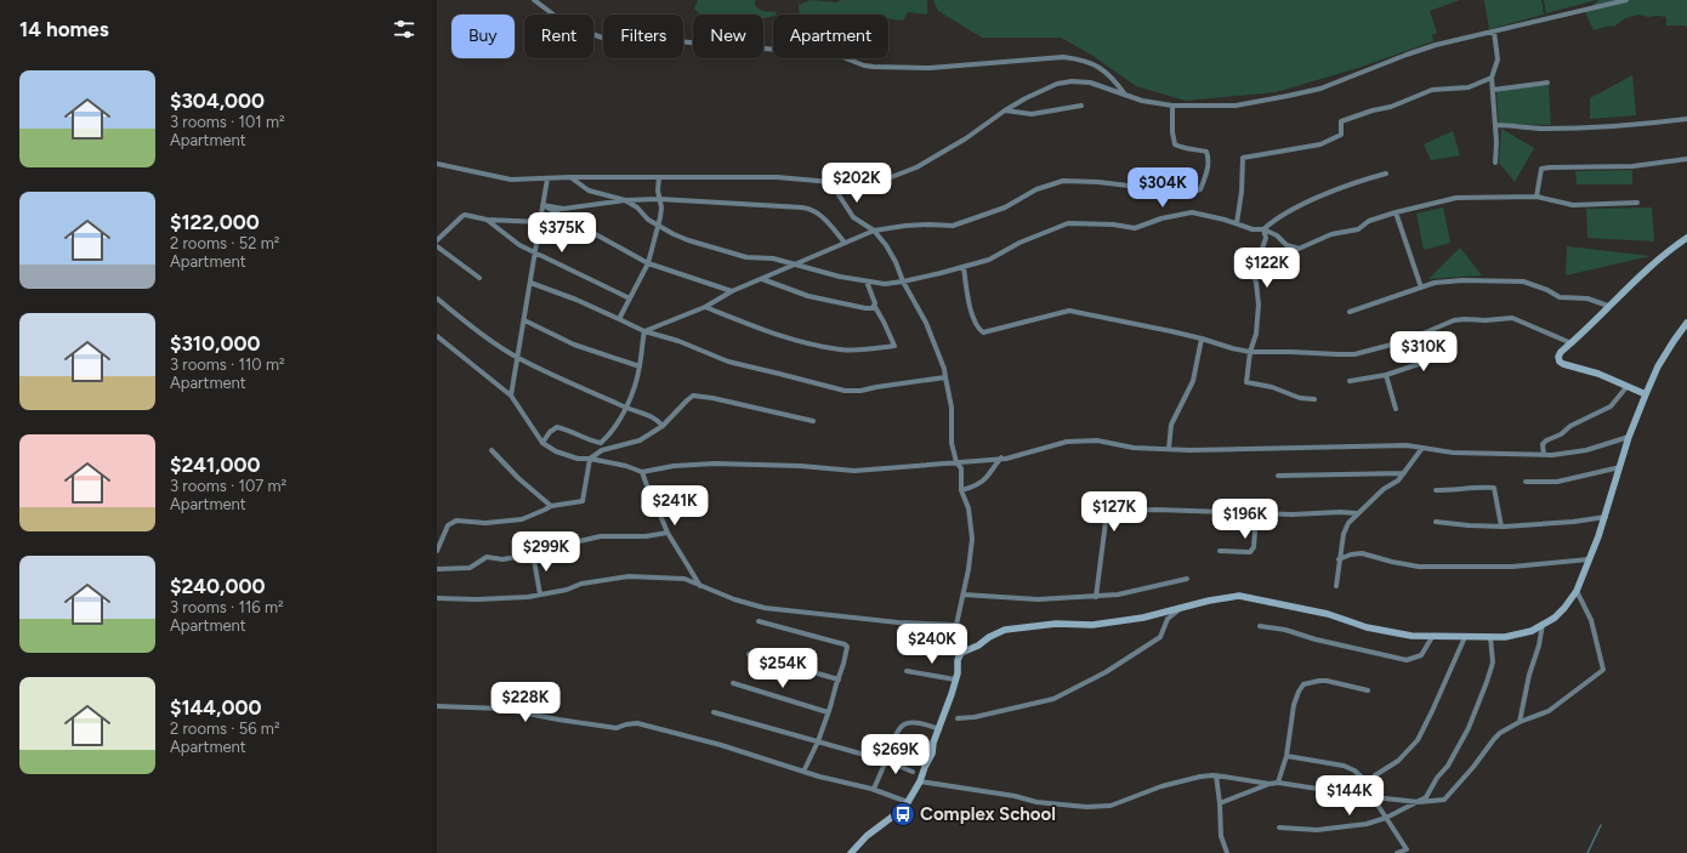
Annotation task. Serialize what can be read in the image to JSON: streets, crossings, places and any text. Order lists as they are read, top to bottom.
{
  "places": {
    "bus stop": ["Complex School"]
  },
  "page": {
    "heading": "14 homes",
    "chip": [
      "Buy",
      "Rent",
      "Filters",
      "New",
      "Apartment"
    ],
    "list": [
      {
        "name": "$304,000",
        "note": "3 rooms · 101 m² · Apartment"
      },
      {
        "name": "$122,000",
        "note": "2 rooms · 52 m² · Apartment"
      },
      {
        "name": "$310,000",
        "note": "3 rooms · 110 m² · Apartment"
      },
      {
        "name": "$241,000",
        "note": "3 rooms · 107 m² · Apartment"
      },
      {
        "name": "$240,000",
        "note": "3 rooms · 116 m² · Apartment"
      },
      {
        "name": "$144,000",
        "note": "2 rooms · 56 m² · Apartment"
      }
    ],
    "price": [
      "$202K",
      "$304K",
      "$375K",
      "$122K",
      "$310K",
      "$241K",
      "$127K",
      "$196K",
      "$299K",
      "$240K",
      "$254K",
      "$228K",
      "$269K",
      "$144K"
    ]
  }
}
